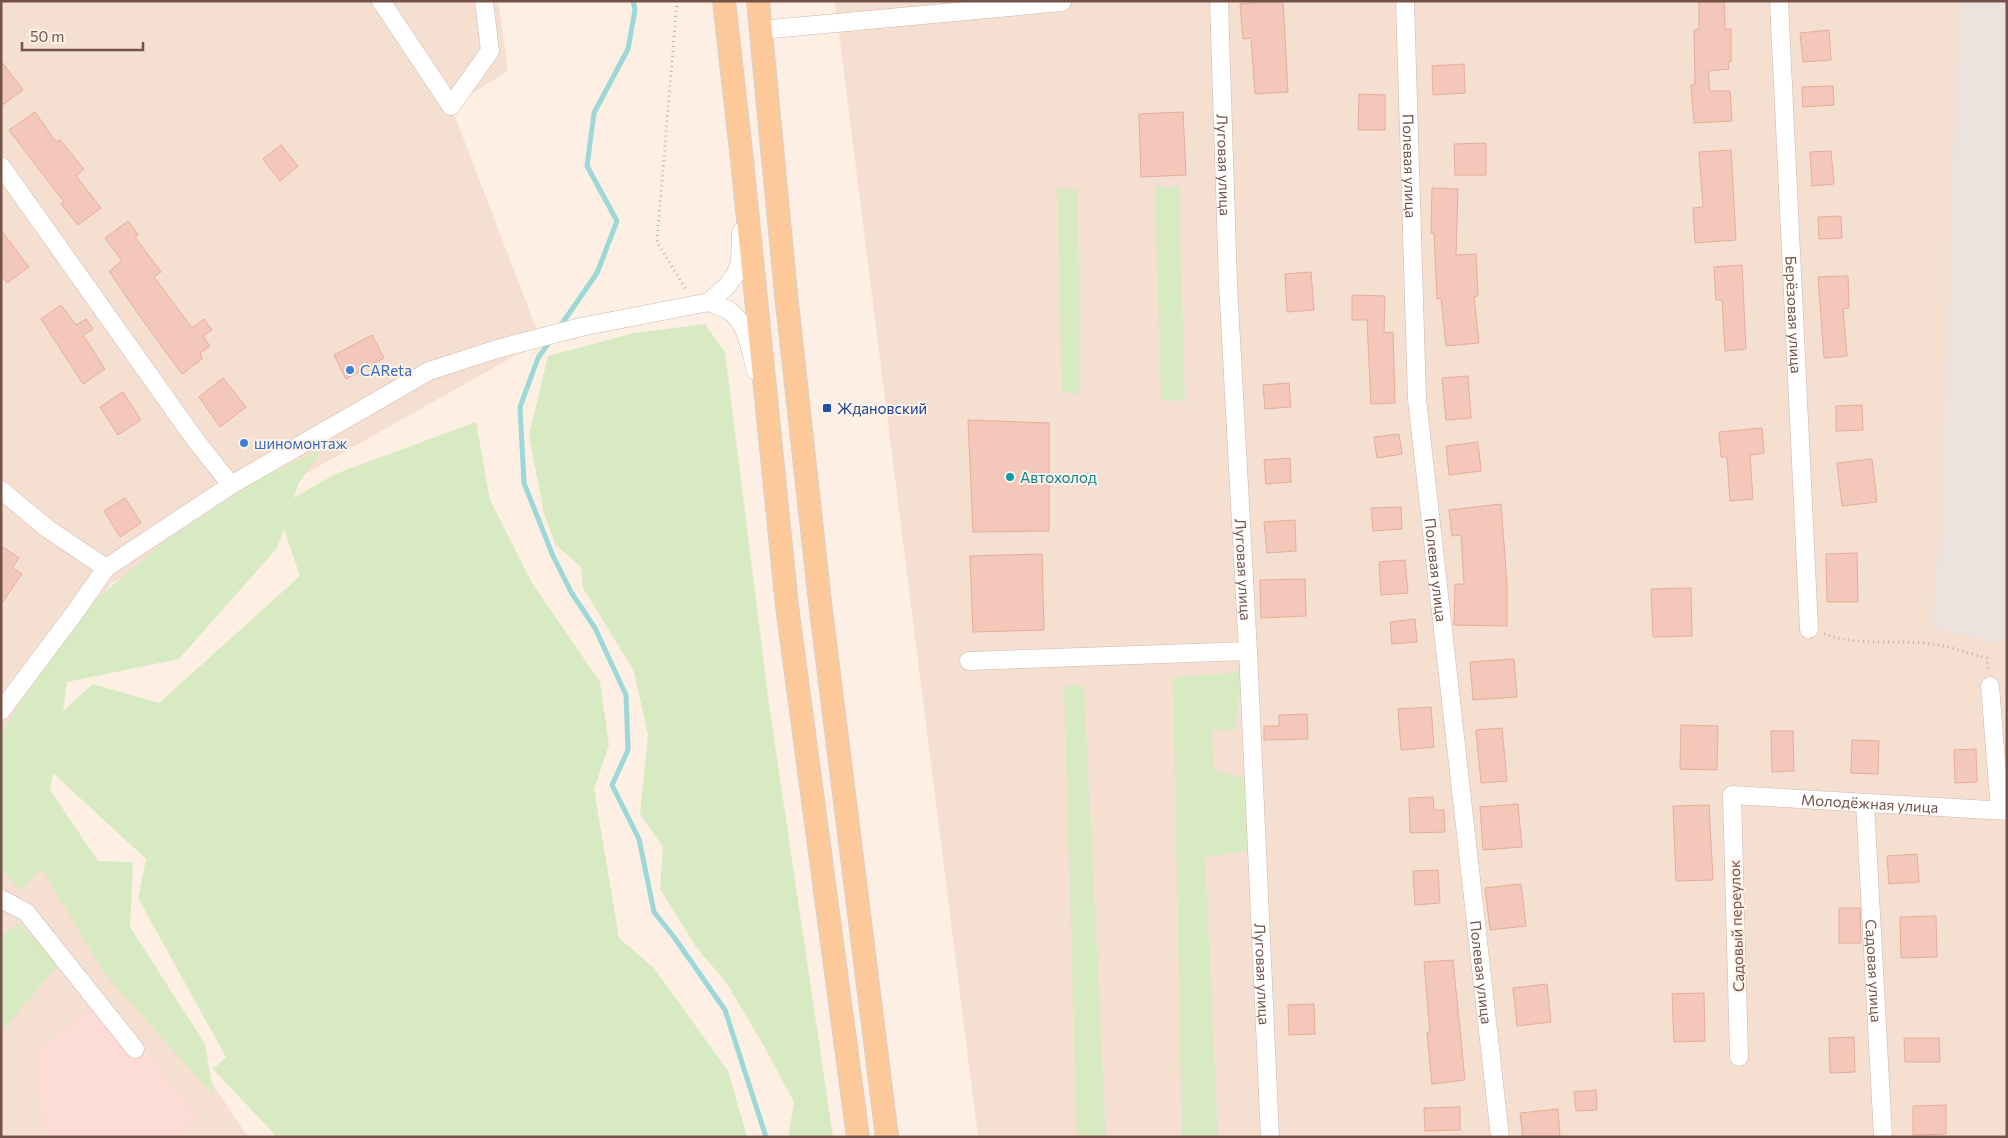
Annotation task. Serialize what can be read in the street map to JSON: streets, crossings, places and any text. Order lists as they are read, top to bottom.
{
  "streets": {
    "street": [
      "Луговая улица",
      "Полевая улица",
      "Берёзовая улица",
      "Молодёжная улица",
      "Садовый переулок",
      "Садовая улица"
    ]
  },
  "crossings": [
    ["Молодёжная улица", "Садовый переулок"],
    ["Молодёжная улица", "Садовая улица"]
  ],
  "places": {
    "other": ["CAReta", "шиномонтаж", "Автохолод"],
    "transit": ["Ждановский"]
  },
  "scale_bar": "50 m"
}
